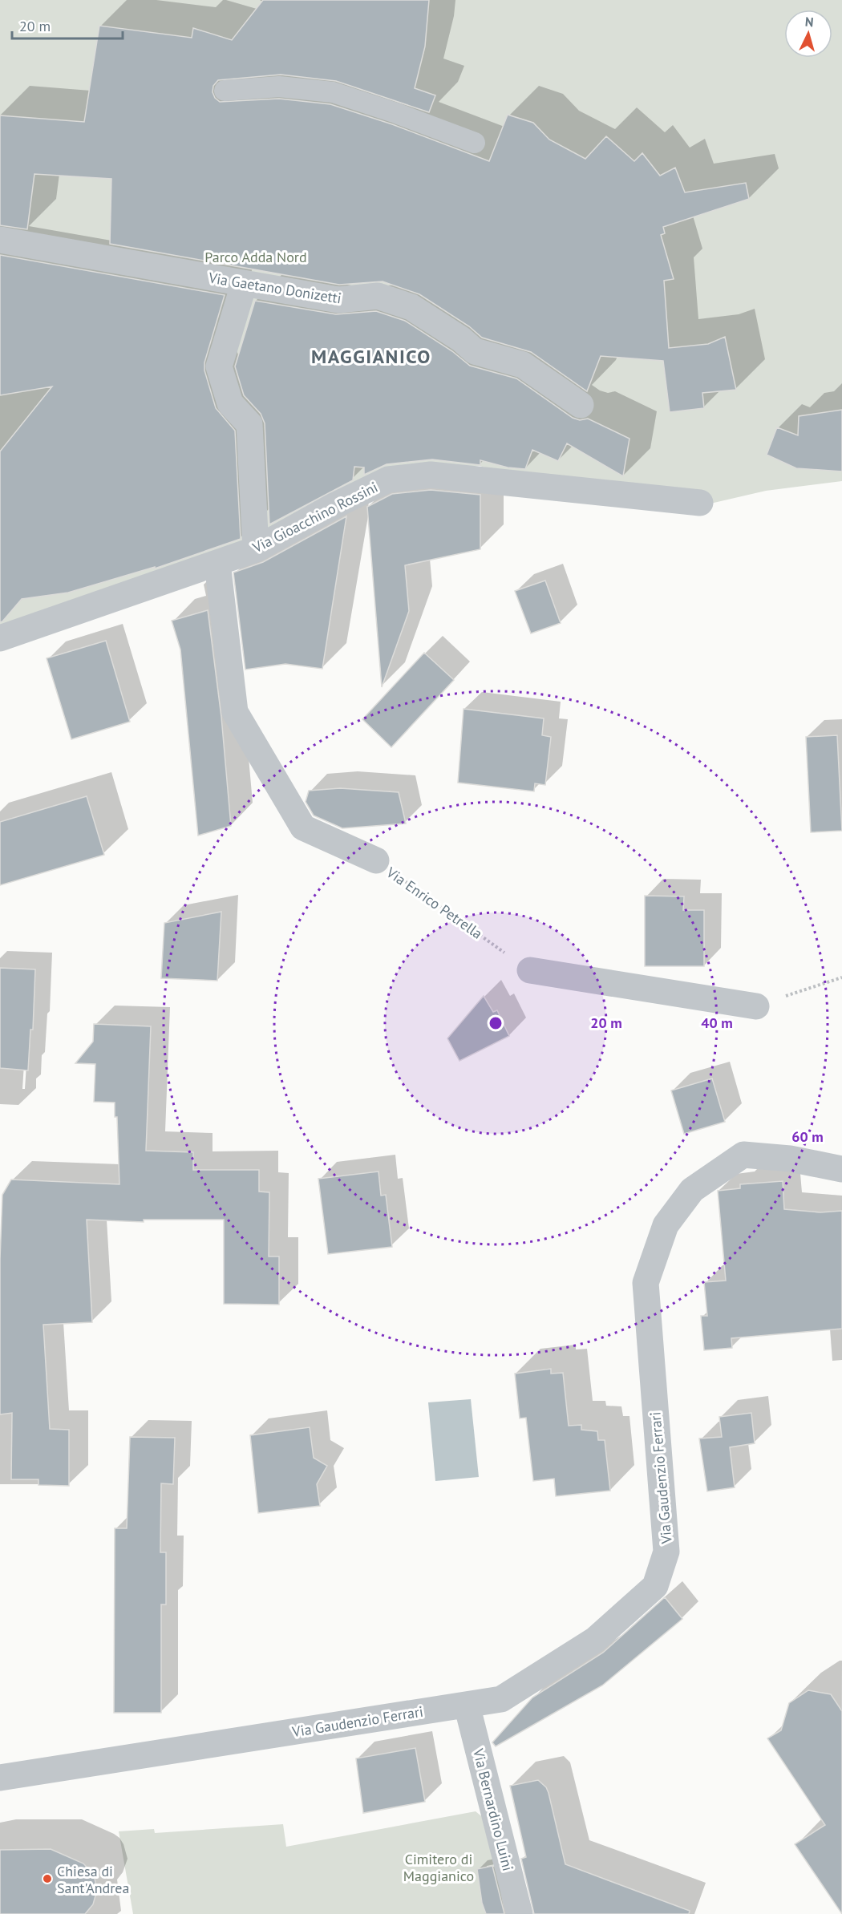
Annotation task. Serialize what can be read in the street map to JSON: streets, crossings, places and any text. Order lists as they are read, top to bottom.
{
  "streets": {
    "street": [
      "Via Gaetano Donizetti",
      "Via Gioacchino Rossini",
      "Via Enrico Petrella",
      "Via Gaudenzio Ferrari",
      "Via Bernardino Luini"
    ]
  },
  "crossings": [
    ["Via Gioacchino Rossini", "Via Enrico Petrella"],
    ["Via Gaudenzio Ferrari", "Via Bernardino Luini"]
  ],
  "districts": ["MAGGIANICO"],
  "parks": ["Parco Adda Nord", "Cimitero di Maggianico"],
  "places": ["Chiesa di Sant'Andrea"],
  "scale_bar": "20 m",
  "north": "top",
  "rings": ["20 m", "40 m", "60 m"]
}
